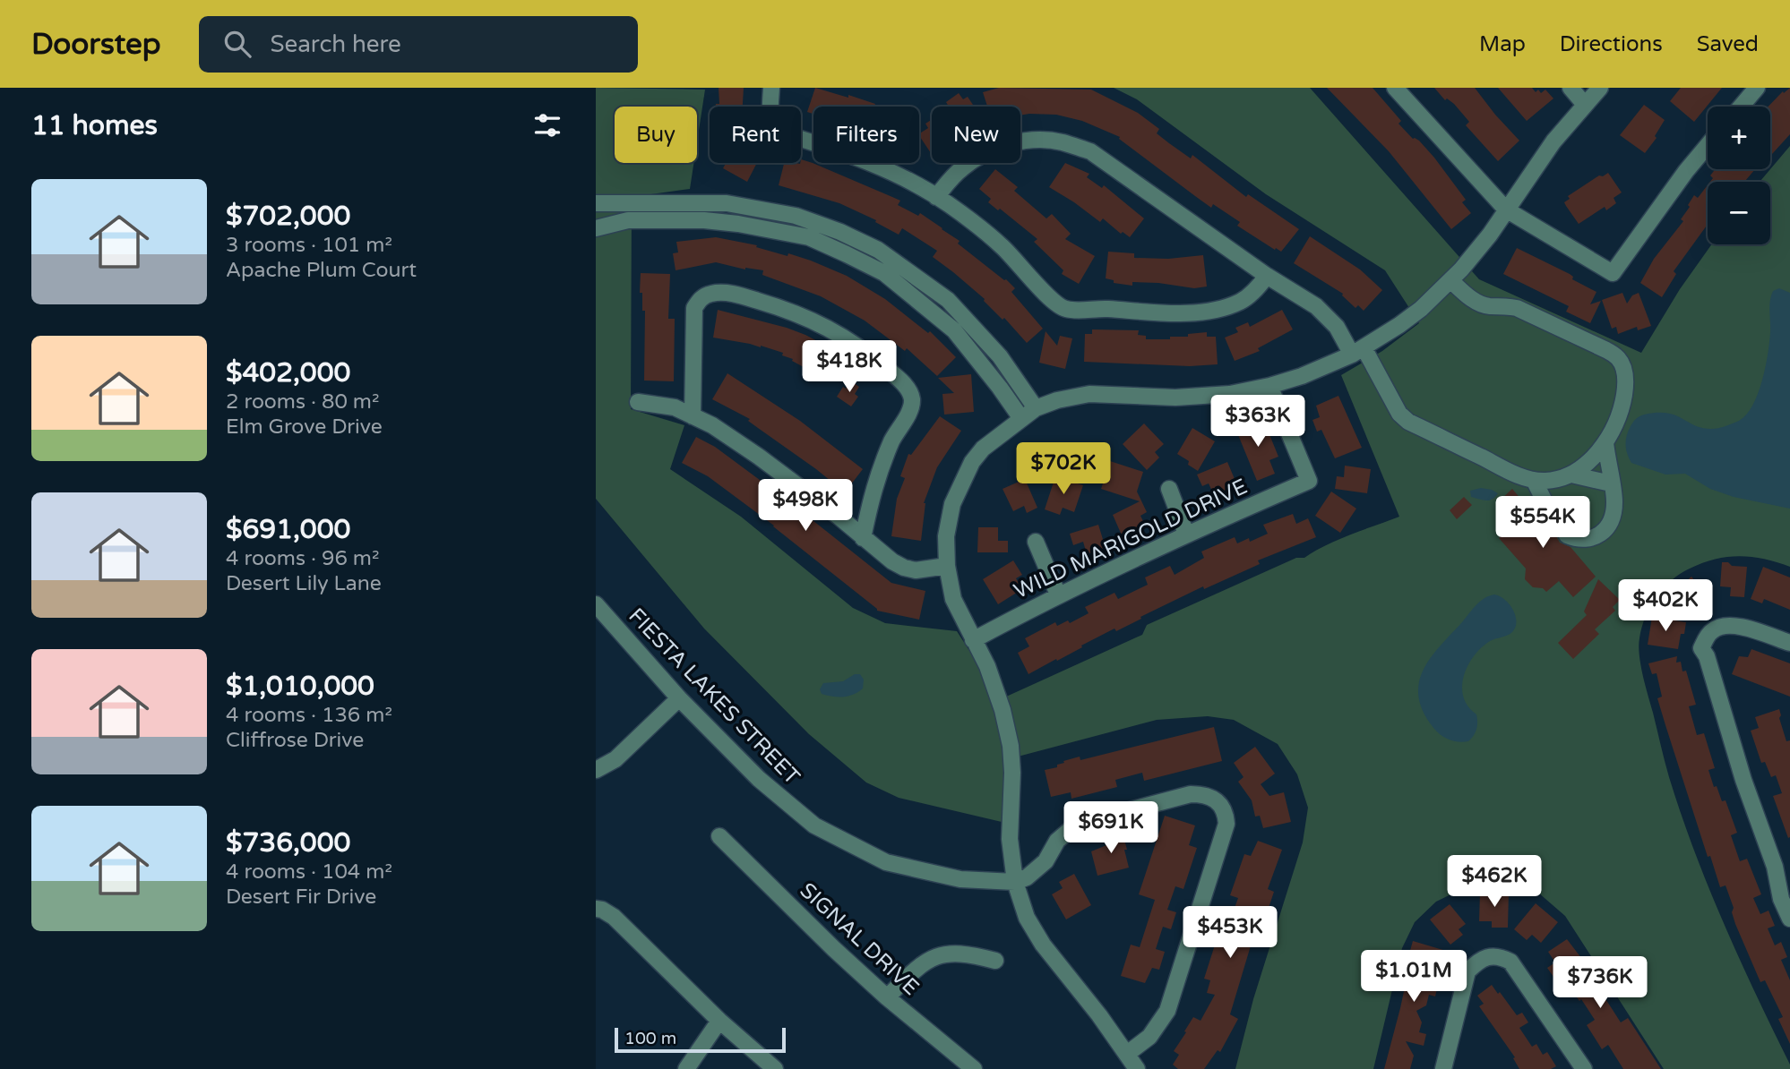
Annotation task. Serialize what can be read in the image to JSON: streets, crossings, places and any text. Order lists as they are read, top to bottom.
{
  "streets": {
    "street": ["WILD MARIGOLD DRIVE", "FIESTA LAKES STREET", "SIGNAL DRIVE"]
  },
  "scale_bar": "100 m",
  "page": {
    "header": "Doorstep",
    "search": "Search here",
    "nav": ["Map", "Directions", "Saved"],
    "heading": "11 homes",
    "map_buttons": ["+", "−"],
    "chip": [
      "Buy",
      "Rent",
      "Filters",
      "New"
    ],
    "list": [
      {
        "name": "$702,000",
        "note": "3 rooms · 101 m² · Apache Plum Court"
      },
      {
        "name": "$402,000",
        "note": "2 rooms · 80 m² · Elm Grove Drive"
      },
      {
        "name": "$691,000",
        "note": "4 rooms · 96 m² · Desert Lily Lane"
      },
      {
        "name": "$1,010,000",
        "note": "4 rooms · 136 m² · Cliffrose Drive"
      },
      {
        "name": "$736,000",
        "note": "4 rooms · 104 m² · Desert Fir Drive"
      }
    ],
    "price": [
      "$418K",
      "$363K",
      "$702K",
      "$498K",
      "$554K",
      "$402K",
      "$691K",
      "$462K",
      "$453K",
      "$1.01M",
      "$736K"
    ],
    "scale": "100 m"
  }
}
